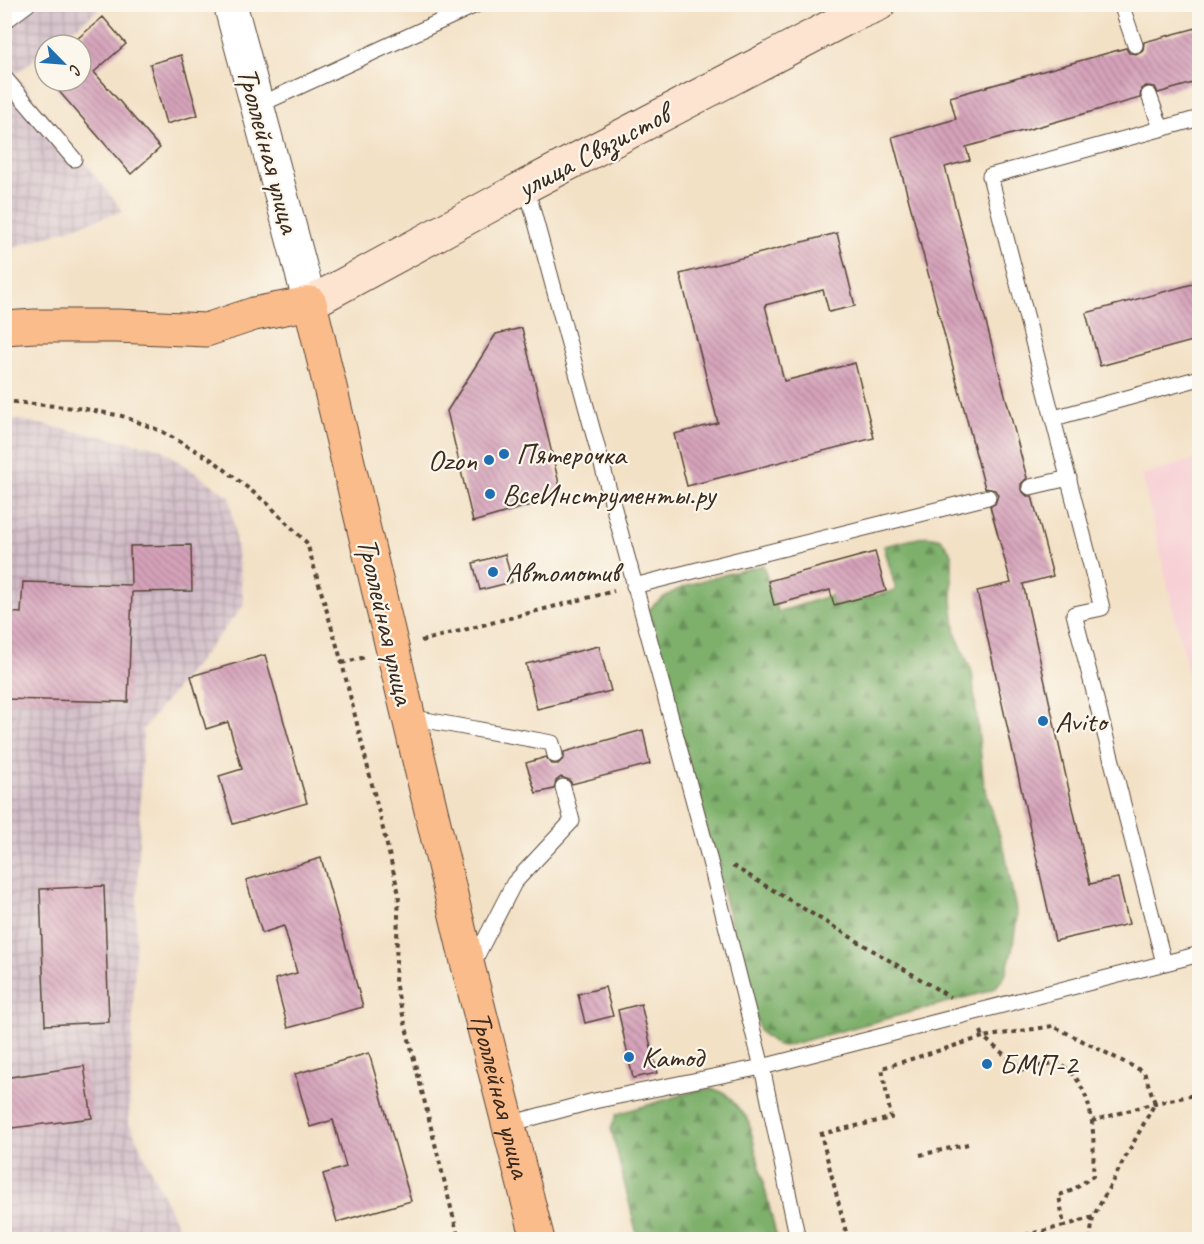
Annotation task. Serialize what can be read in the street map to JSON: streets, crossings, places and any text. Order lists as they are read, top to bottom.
{
  "streets": {
    "main road": ["Троллейная улица", "улица Связистов"]
  },
  "crossings": [
    ["Троллейная улица", "улица Связистов"]
  ],
  "places": [
    "Пятерочка",
    "Ozon",
    "ВсеИнструменты.ру",
    "Автомотив",
    "Avito",
    "Катод",
    "БМП-2"
  ],
  "north": "bottom right"
}
